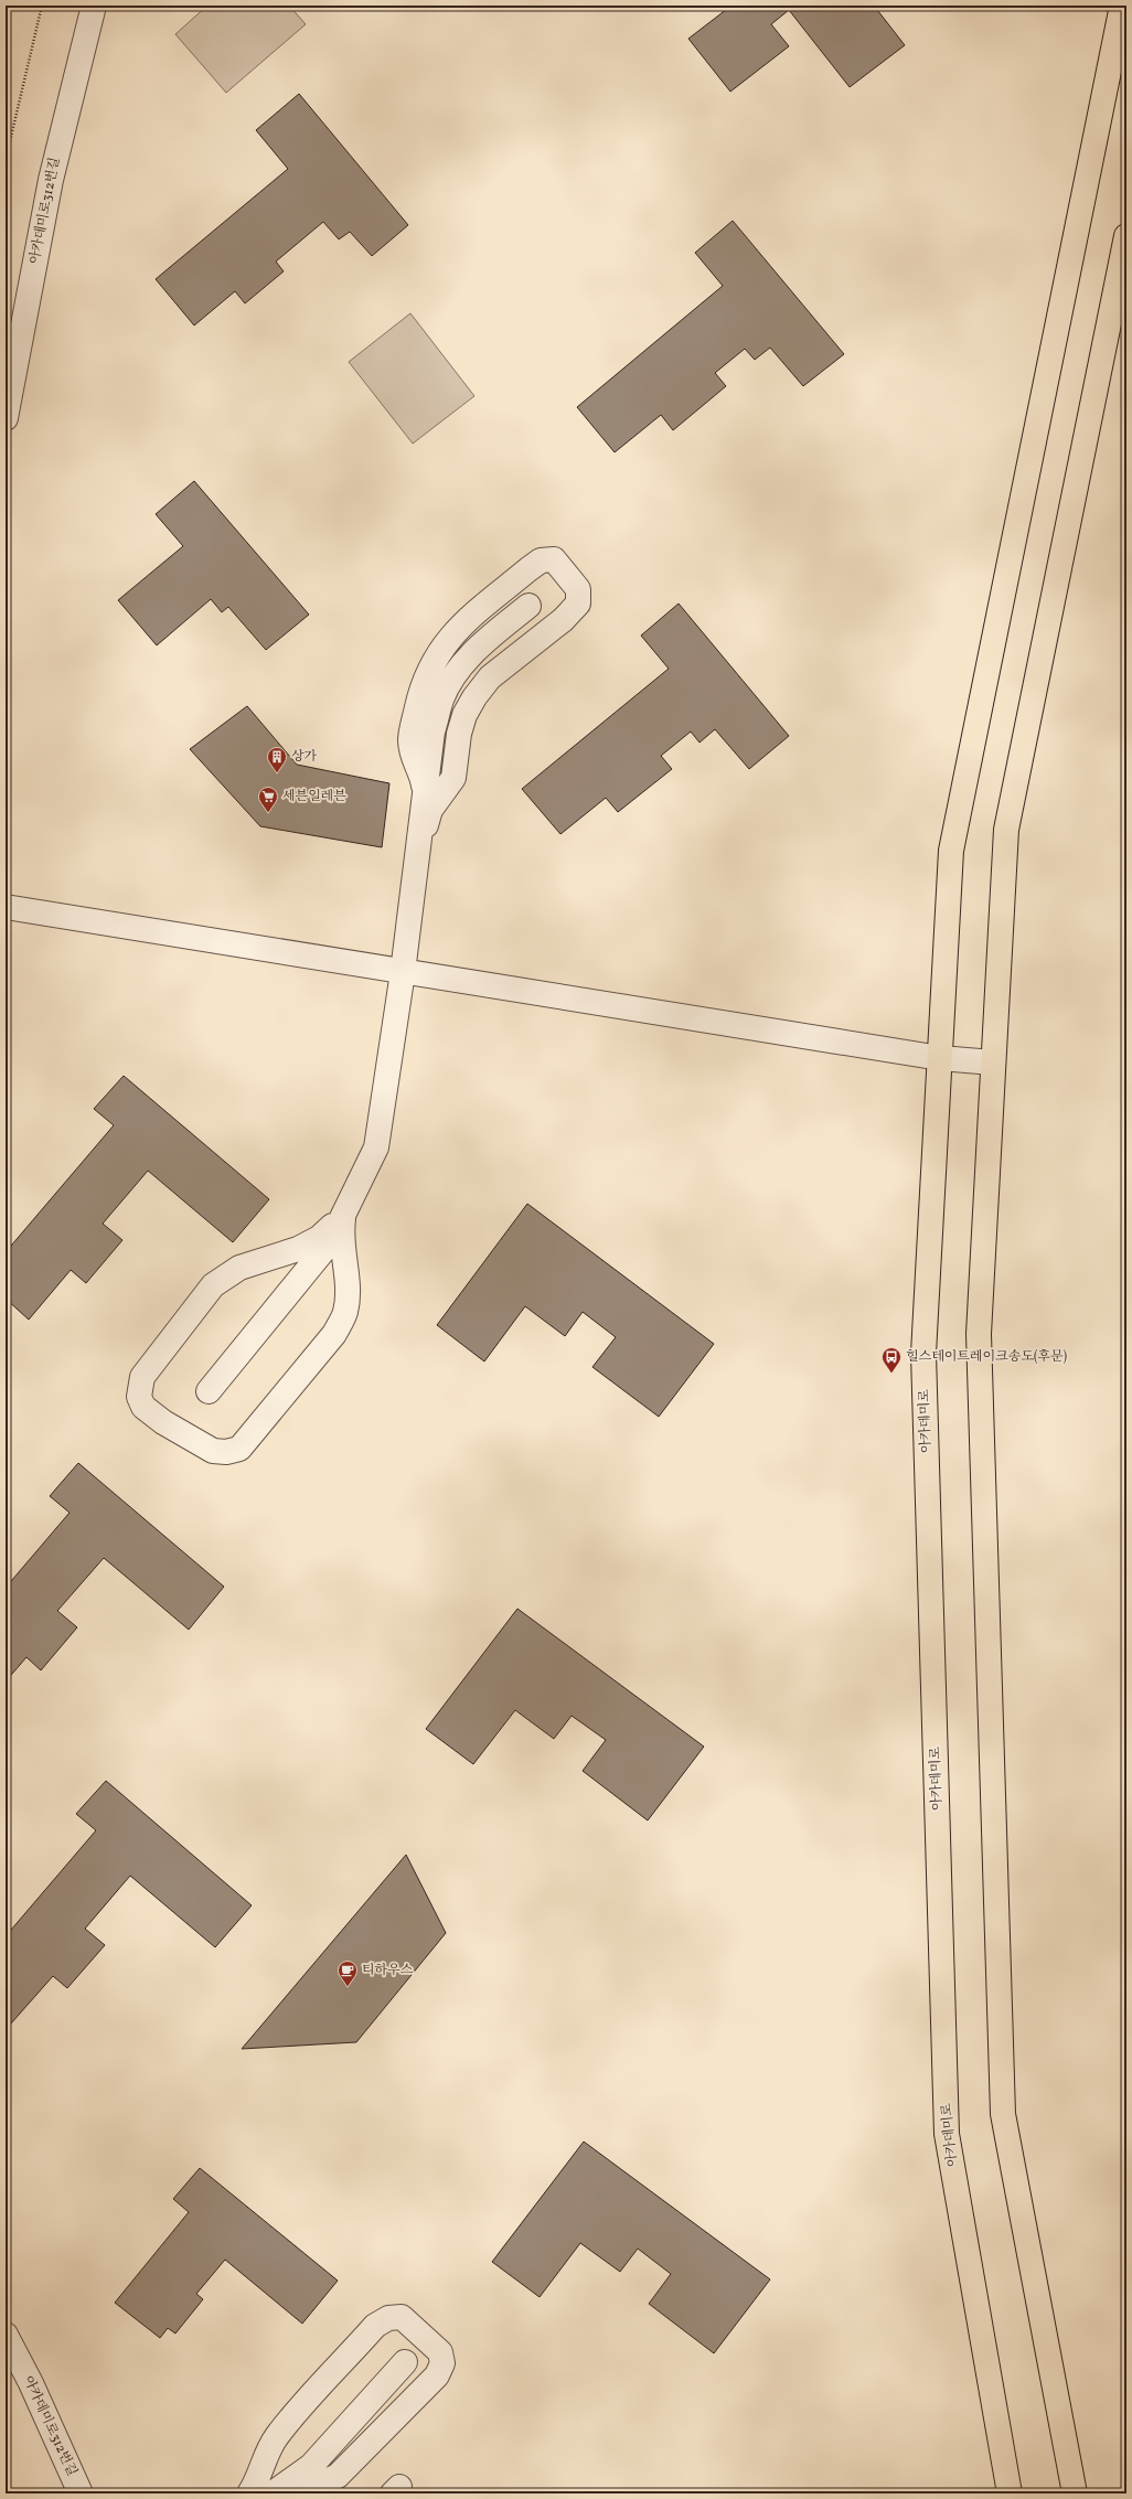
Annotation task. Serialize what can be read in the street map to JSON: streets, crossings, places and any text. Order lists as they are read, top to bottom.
{
  "streets": {
    "main road": ["아카데미로"],
    "street": ["아카데미로312번길"]
  },
  "places": {
    "building": ["상가"],
    "supermarket": ["세븐일레븐"],
    "bus stop": ["힐스테이트레이크송도(후문)"],
    "cafe": ["티하우스"]
  }
}
